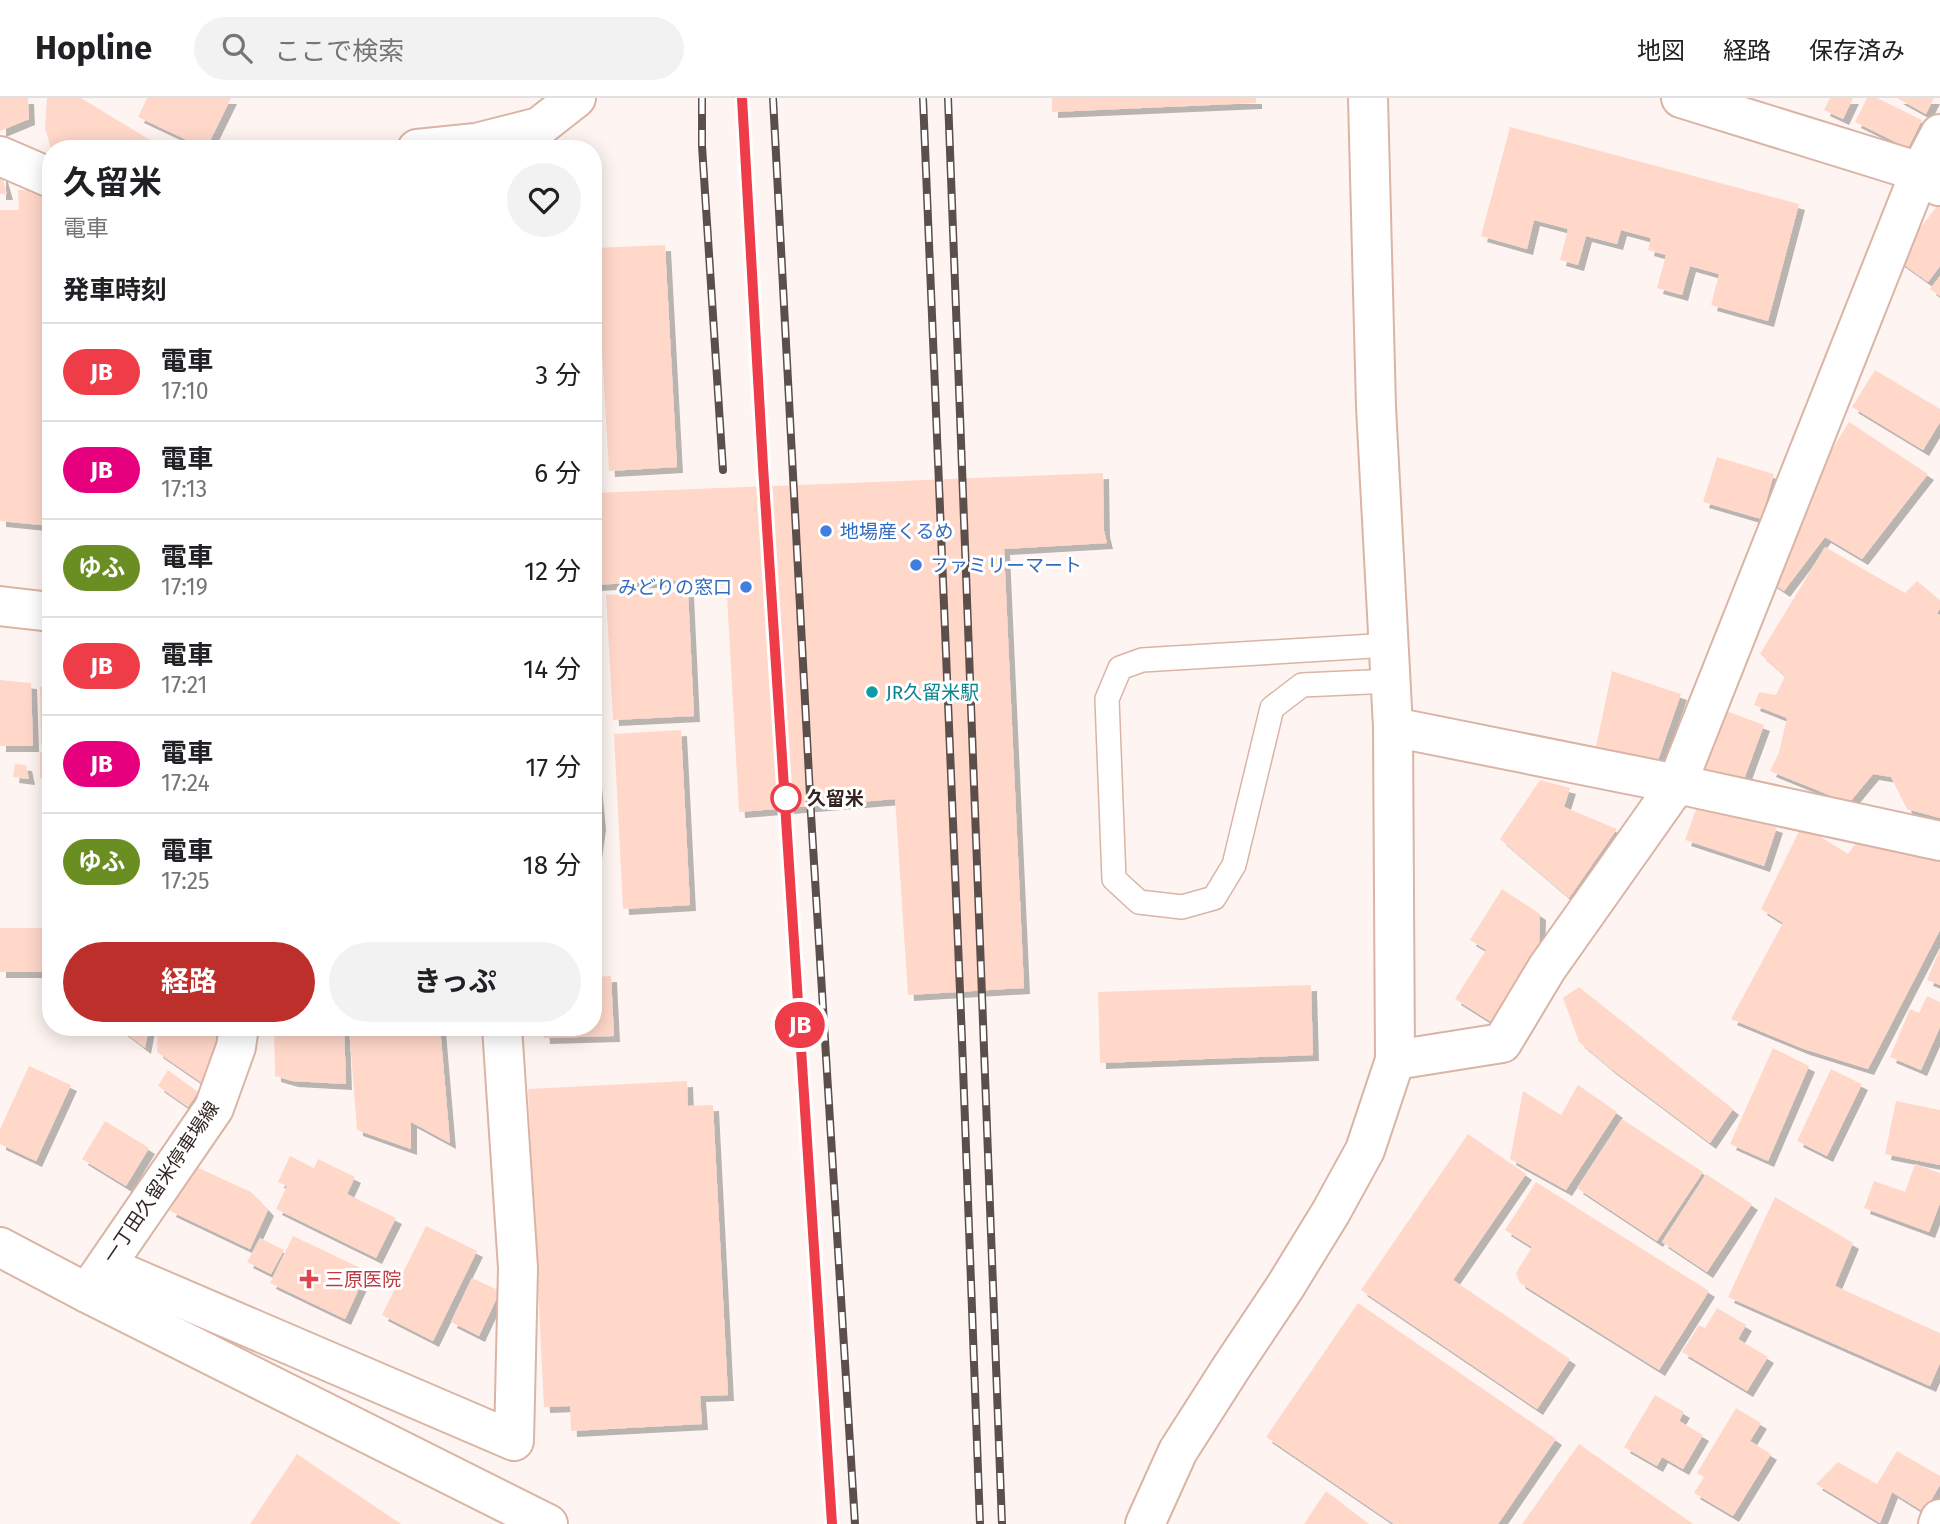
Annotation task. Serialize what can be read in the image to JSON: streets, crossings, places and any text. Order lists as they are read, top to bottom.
{
  "streets": {
    "street": ["一丁田久留米停車場線"]
  },
  "places": {
    "other": [
      "地場産くるめ",
      "ファミリーマート",
      "みどりの窓口",
      "JR久留米駅",
      "久留米"
    ],
    "health": ["三原医院"]
  },
  "page": {
    "header": "Hopline",
    "search": "ここで検索",
    "nav": ["地図", "経路", "保存済み"],
    "on_map": "JB",
    "heading": [
      ["久留米", "電車"],
      "発車時刻"
    ],
    "list": [
      {
        "mark": "JB",
        "name": "電車",
        "note": "17:10",
        "value": "3 分"
      },
      {
        "mark": "JB",
        "name": "電車",
        "note": "17:13",
        "value": "6 分"
      },
      {
        "mark": "ゆふ",
        "name": "電車",
        "note": "17:19",
        "value": "12 分"
      },
      {
        "mark": "JB",
        "name": "電車",
        "note": "17:21",
        "value": "14 分"
      },
      {
        "mark": "JB",
        "name": "電車",
        "note": "17:24",
        "value": "17 分"
      },
      {
        "mark": "ゆふ",
        "name": "電車",
        "note": "17:25",
        "value": "18 分"
      }
    ],
    "buttons": ["経路", "きっぷ"]
  }
}
